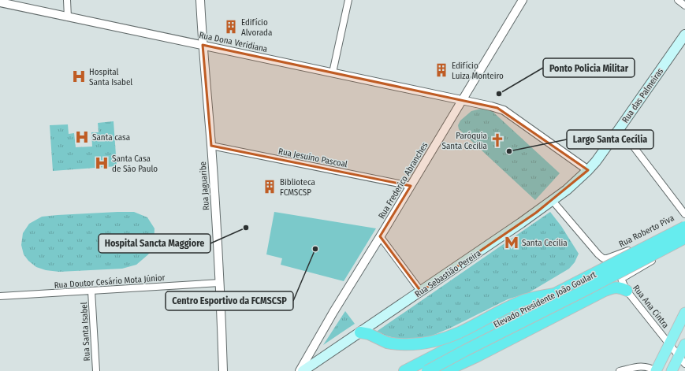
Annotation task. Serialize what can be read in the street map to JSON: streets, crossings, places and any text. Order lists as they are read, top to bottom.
{
  "streets": {
    "highway": ["Elevado Presidente João Goulart"],
    "main road": ["Rua das Palmeiras", "Rua Sebastião Pereira"],
    "street": [
      "Rua Dona Veridiana",
      "Rua Jesuíno Pascoal",
      "Rua Frederico Abranches",
      "Rua Jaguaribe",
      "Rua Roberto Piva",
      "Rua Doutor Cesário Mota Júnior",
      "Rua Ana Cintra",
      "Rua Santa Isabel"
    ]
  },
  "crossings": [
    ["Rua Dona Veridiana", "Rua das Palmeiras"],
    ["Rua Dona Veridiana", "Rua Frederico Abranches"],
    ["Rua Dona Veridiana", "Rua Jaguaribe"],
    ["Rua Dona Veridiana", "Rua Sebastião Pereira"],
    ["Rua das Palmeiras", "Rua Sebastião Pereira"],
    ["Rua Jesuíno Pascoal", "Rua Frederico Abranches"],
    ["Rua Jesuíno Pascoal", "Rua Jaguaribe"],
    ["Rua Jaguaribe", "Rua Doutor Cesário Mota Júnior"],
    ["Rua Roberto Piva", "Rua Sebastião Pereira"],
    ["Rua Roberto Piva", "Rua Ana Cintra"],
    ["Rua Doutor Cesário Mota Júnior", "Rua Santa Isabel"]
  ],
  "places": {
    "building": ["Edifício Alvorada", "Edifício Luiza Monteiro", "Biblioteca FCMSCSP"],
    "hospital": ["Hospital Santa Isabel", "Santa casa", "Santa Casa de São Paulo"],
    "other": [
      "Ponto Policia Militar",
      "Largo Santa Cecília",
      "Hospital Sancta Maggiore",
      "Centro Esportivo da FCMSCSP"
    ],
    "church": ["Paróquia Santa Cecilia"],
    "metro station": ["Santa Cecília"]
  }
}
